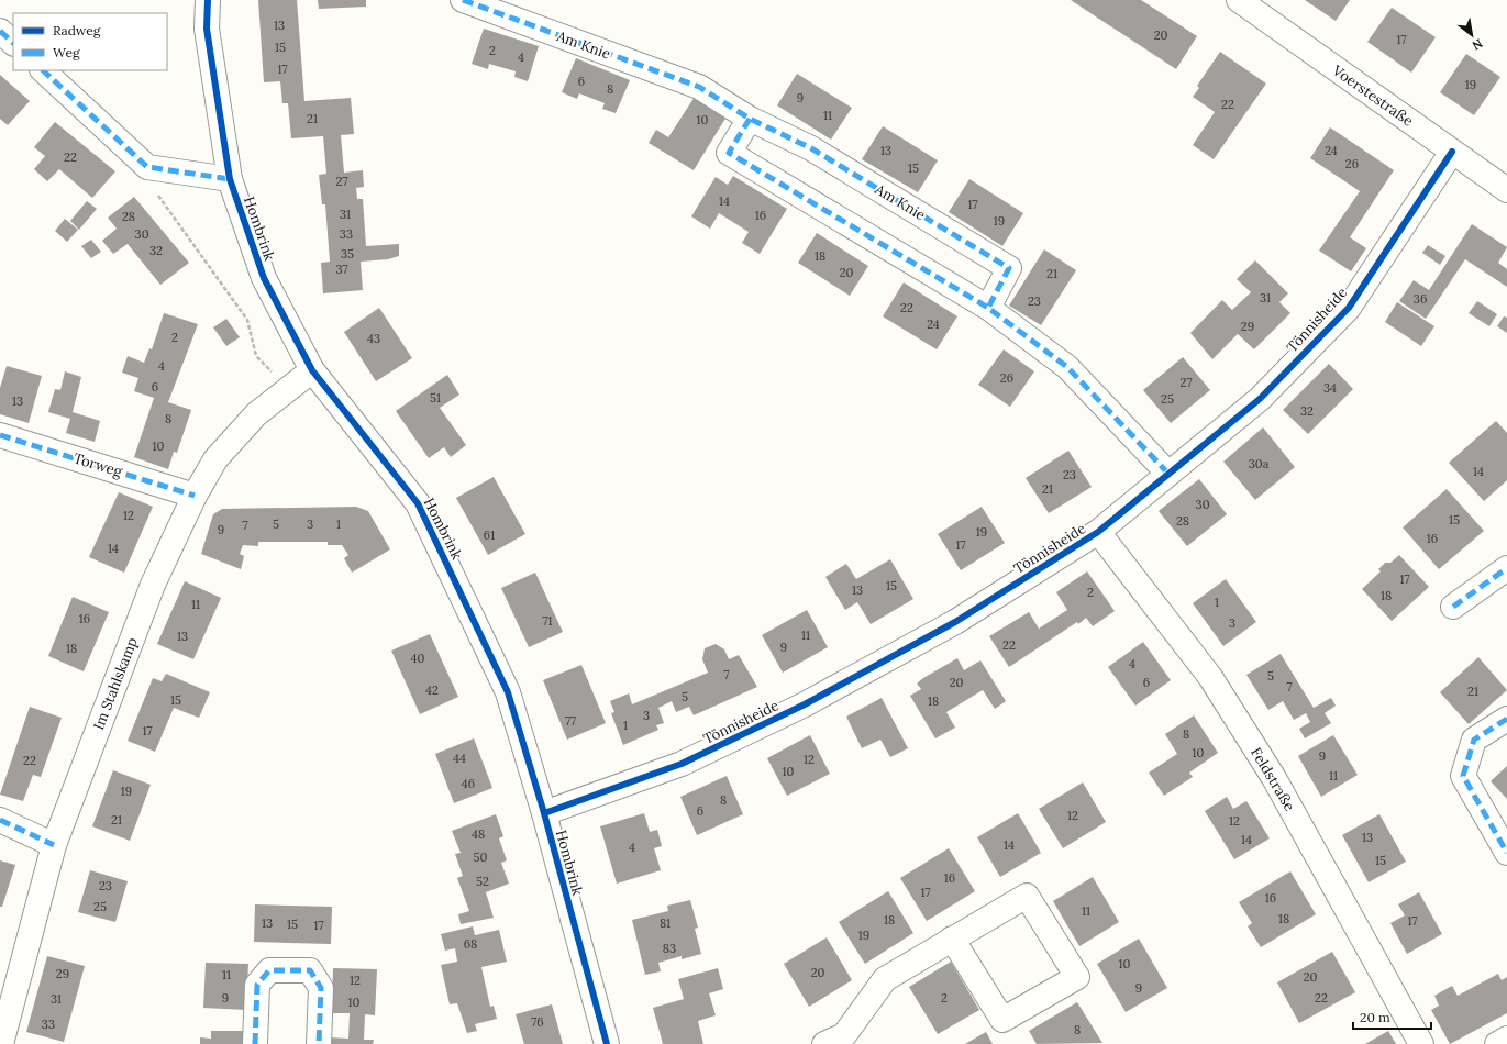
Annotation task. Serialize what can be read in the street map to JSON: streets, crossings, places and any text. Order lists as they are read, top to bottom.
{
  "streets": {
    "street": [
      "Am Knie",
      "Voerstestraße",
      "Hombrink",
      "Tönnisheide",
      "Torweg",
      "Im Stahlskamp",
      "Feldstraße"
    ]
  },
  "crossings": [
    ["Voerstestraße", "Tönnisheide"],
    ["Hombrink", "Tönnisheide"],
    ["Hombrink", "Im Stahlskamp"],
    ["Tönnisheide", "Feldstraße"],
    ["Torweg", "Im Stahlskamp"]
  ],
  "house_numbers": [
    "13",
    "20",
    "17",
    "15",
    "2",
    "4",
    "17",
    "6",
    "19",
    "8",
    "9",
    "22",
    "11",
    "21",
    "10",
    "13",
    "24",
    "22",
    "26",
    "15",
    "27",
    "14",
    "17",
    "31",
    "16",
    "28",
    "19",
    "30",
    "33",
    "32",
    "35",
    "18",
    "37",
    "20",
    "21",
    "31",
    "36",
    "23",
    "22",
    "24",
    "29",
    "2",
    "43",
    "4",
    "26",
    "27",
    "6",
    "34",
    "51",
    "25",
    "13",
    "32",
    "8",
    "10",
    "30a",
    "14",
    "23",
    "21",
    "30",
    "12",
    "15",
    "28",
    "5",
    "3",
    "1",
    "7",
    "9",
    "19",
    "61",
    "16",
    "17",
    "14",
    "17",
    "15",
    "13",
    "2",
    "18",
    "1",
    "11",
    "16",
    "71",
    "3",
    "11",
    "13",
    "22",
    "9",
    "18",
    "40",
    "4",
    "7",
    "5",
    "20",
    "6",
    "7",
    "42",
    "21",
    "5",
    "15",
    "18",
    "3",
    "77",
    "1",
    "17",
    "8",
    "10",
    "9",
    "44",
    "12",
    "22",
    "10",
    "11",
    "46",
    "19",
    "8",
    "6",
    "12",
    "21",
    "12",
    "48",
    "13",
    "14",
    "14",
    "4",
    "50",
    "15",
    "16",
    "52",
    "23",
    "17",
    "16",
    "25",
    "11",
    "18",
    "18",
    "17",
    "13",
    "81",
    "15",
    "17",
    "19",
    "68",
    "83",
    "10",
    "20",
    "29",
    "11",
    "20",
    "12",
    "9",
    "9",
    "2",
    "22",
    "31",
    "10",
    "76",
    "33",
    "8"
  ],
  "legend": ["Radweg", "Weg"],
  "scale_bar": "20 m",
  "north": "bottom right"
}
